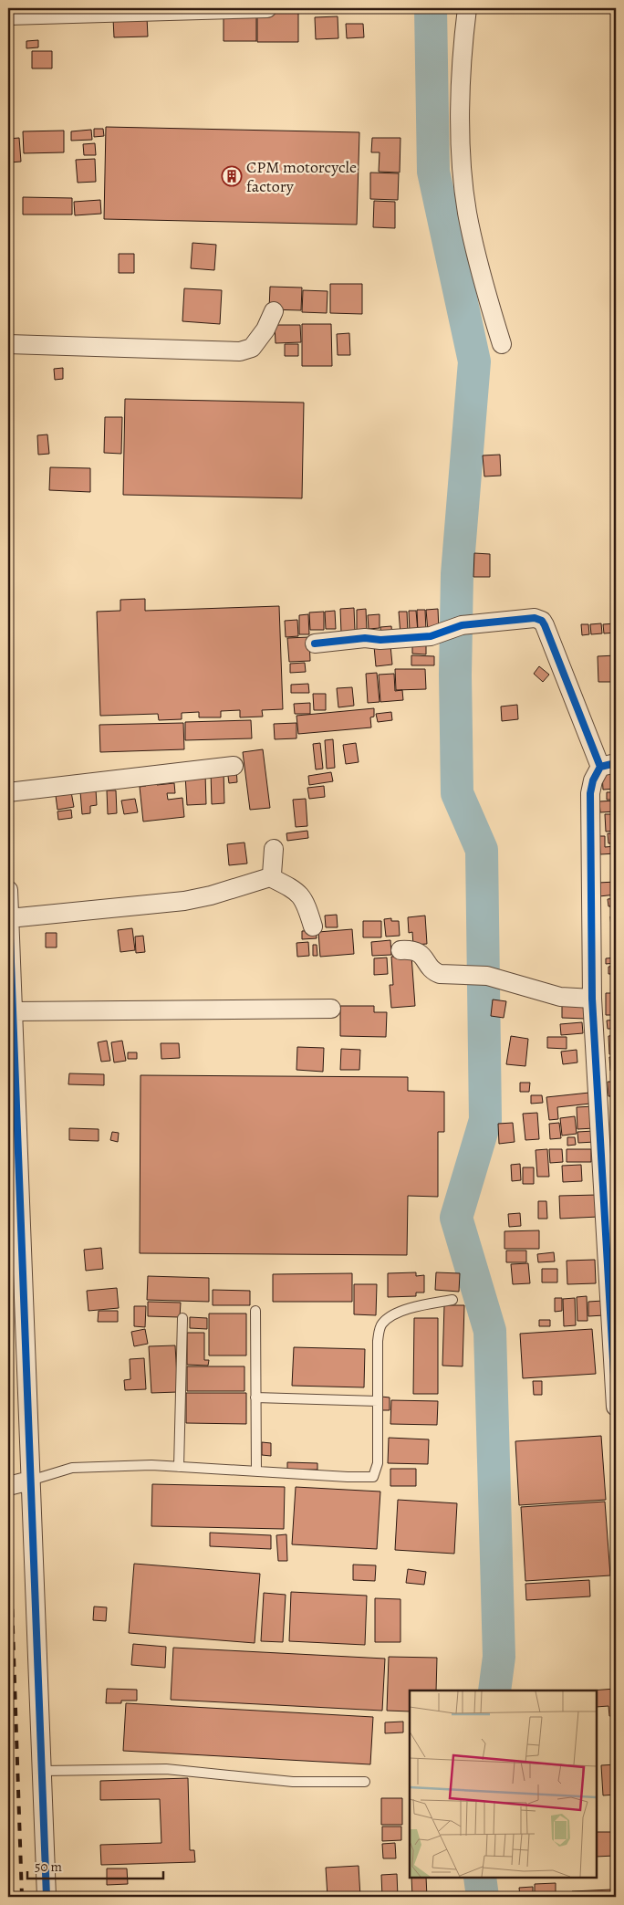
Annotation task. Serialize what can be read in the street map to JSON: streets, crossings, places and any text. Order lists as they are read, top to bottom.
{
  "places": {
    "building": ["CPM motorcycle factory"]
  },
  "scale_bar": "50 m"
}
